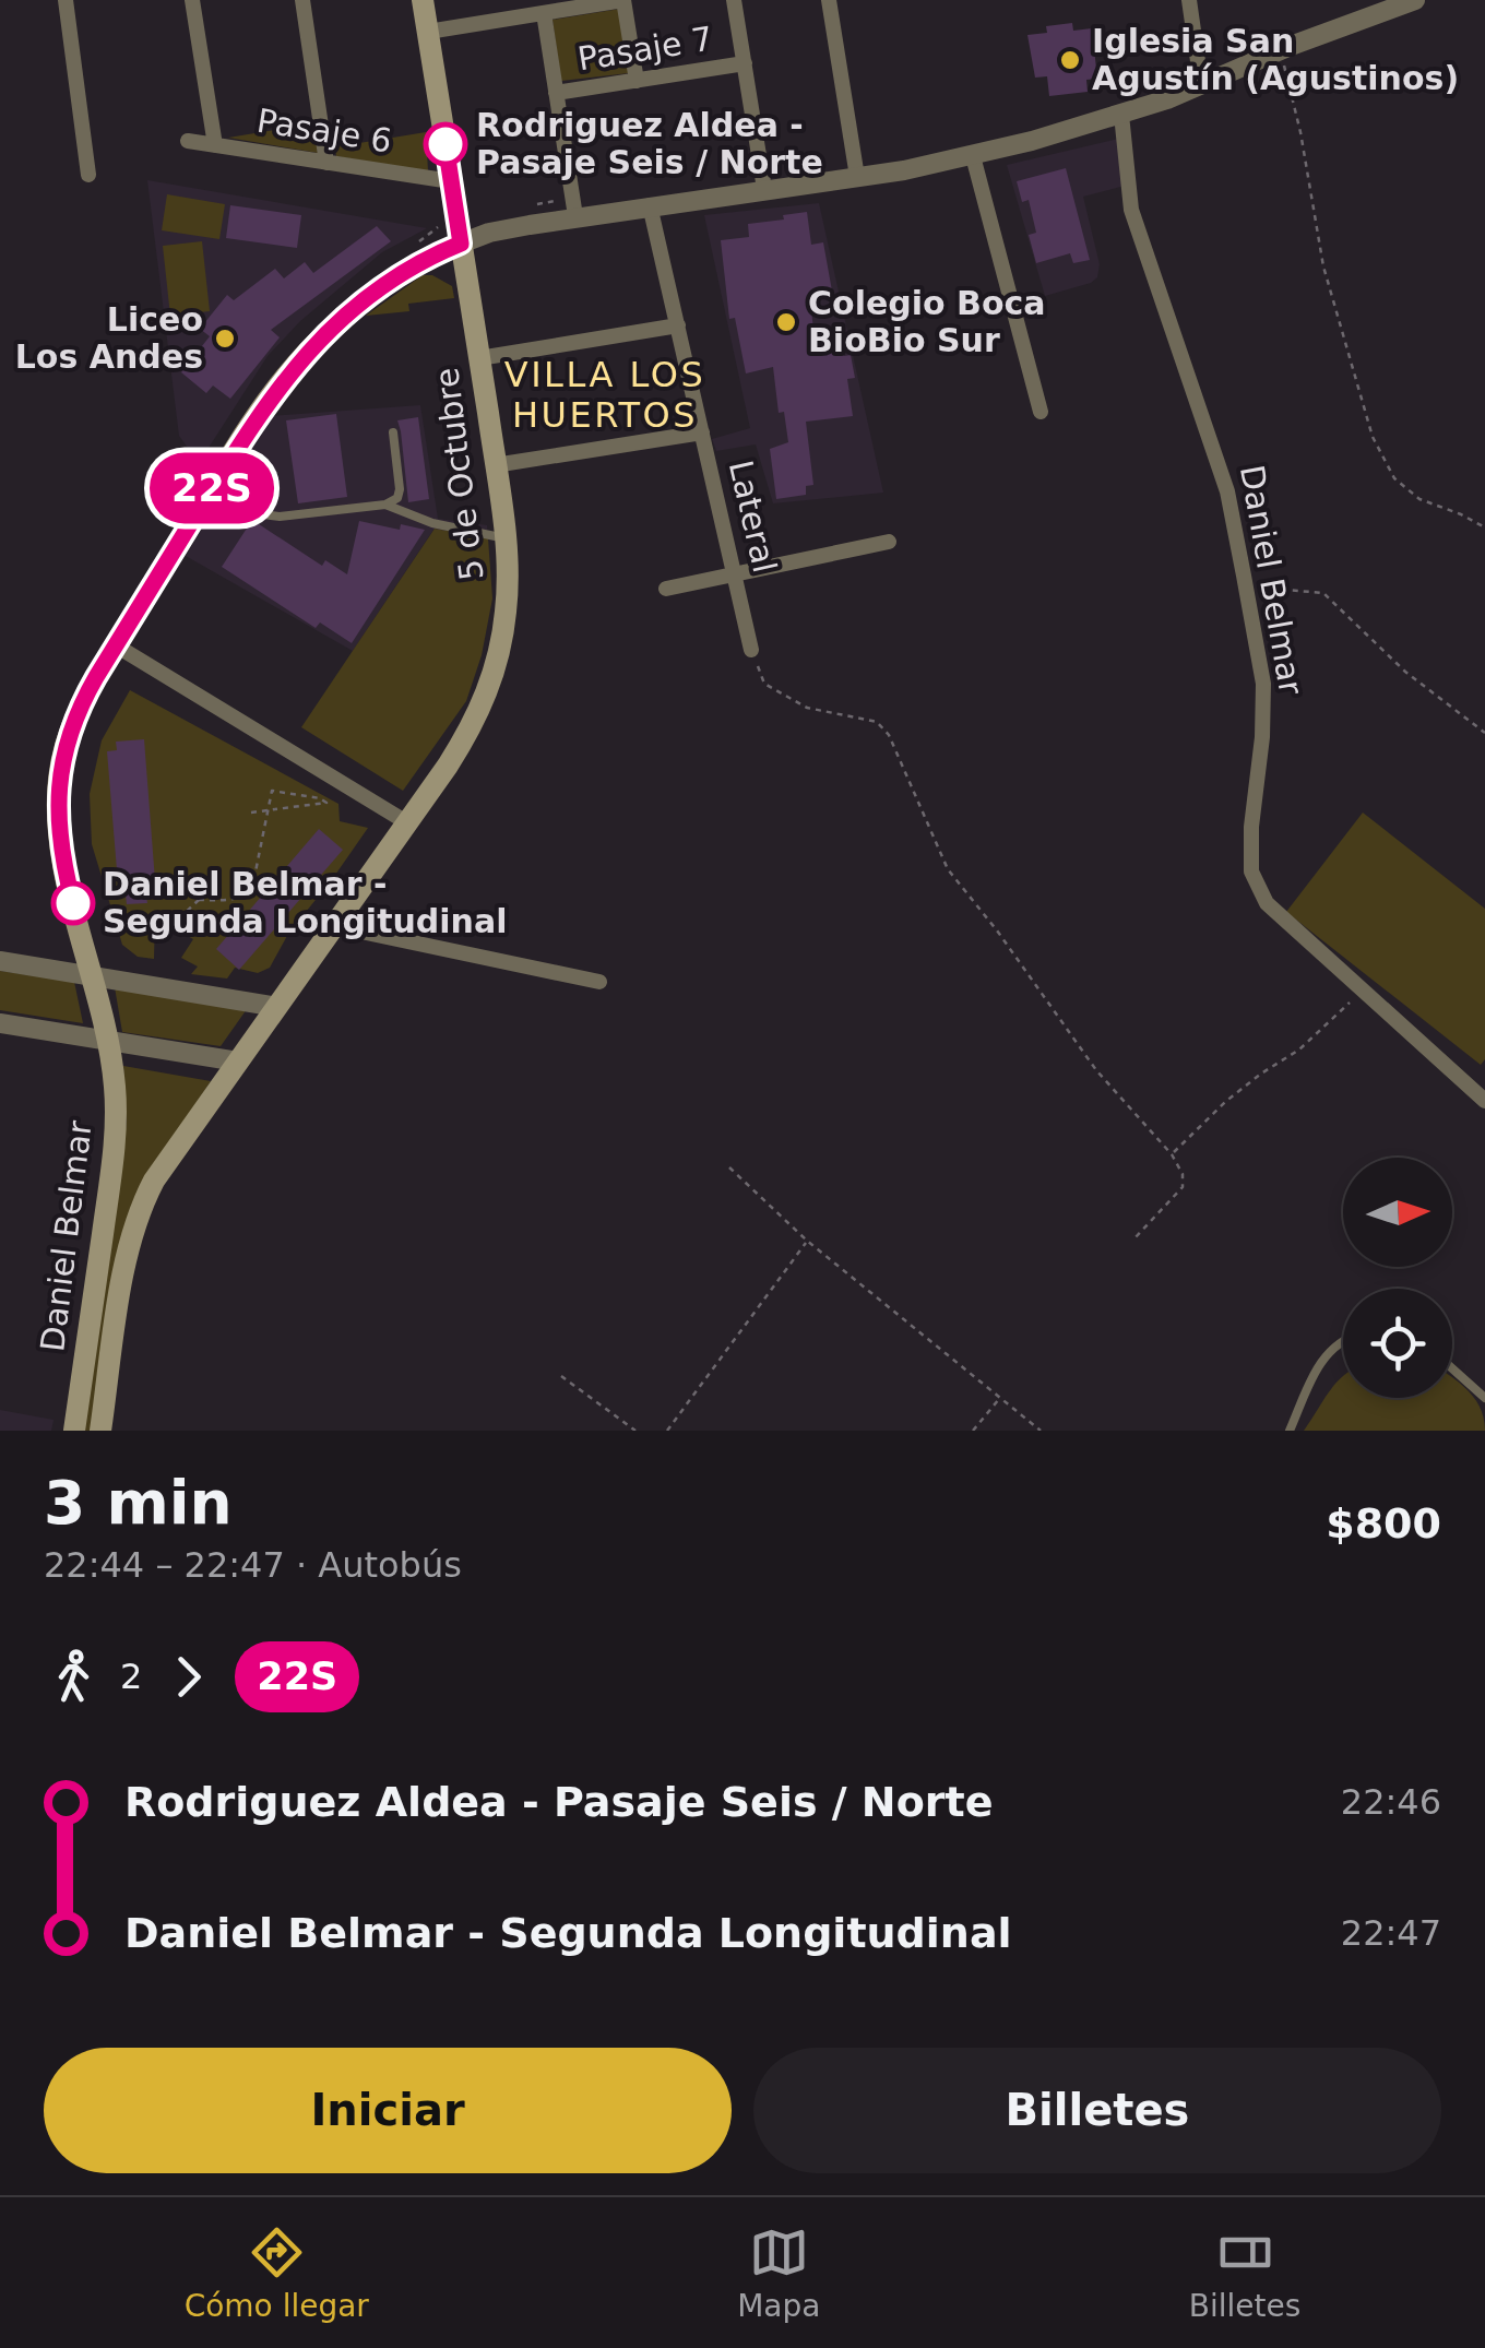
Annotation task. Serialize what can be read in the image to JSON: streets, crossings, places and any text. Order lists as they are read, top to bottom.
{
  "streets": {
    "main road": ["5 de Octubre", "Daniel Belmar"],
    "street": ["Pasaje 7", "Pasaje 6", "Lateral"]
  },
  "crossings": [
    ["Pasaje 6", "5 de Octubre"],
    ["5 de Octubre", "Daniel Belmar"],
    ["Lateral", "Daniel Belmar"]
  ],
  "districts": ["VILLA LOS HUERTOS"],
  "places": [
    "Iglesia San Agustín (Agustinos)",
    "Rodriguez Aldea - Pasaje Seis / Norte",
    "Colegio Boca BioBio Sur",
    "Liceo Los Andes",
    "Daniel Belmar - Segunda Longitudinal"
  ],
  "lines": ["bus line 22S"],
  "north": "right",
  "page": {
    "on_map": "22S",
    "heading": ["3 min", "22:44 – 22:47 · Autobús", "$800"],
    "legs": ["2", "22S"],
    "list": [
      {
        "name": "Rodriguez Aldea - Pasaje Seis / Norte",
        "value": "22:46"
      },
      {
        "name": "Daniel Belmar - Segunda Longitudinal",
        "value": "22:47"
      }
    ],
    "buttons": ["Iniciar", "Billetes"],
    "tabs": ["Cómo llegar", "Mapa", "Billetes"]
  }
}
